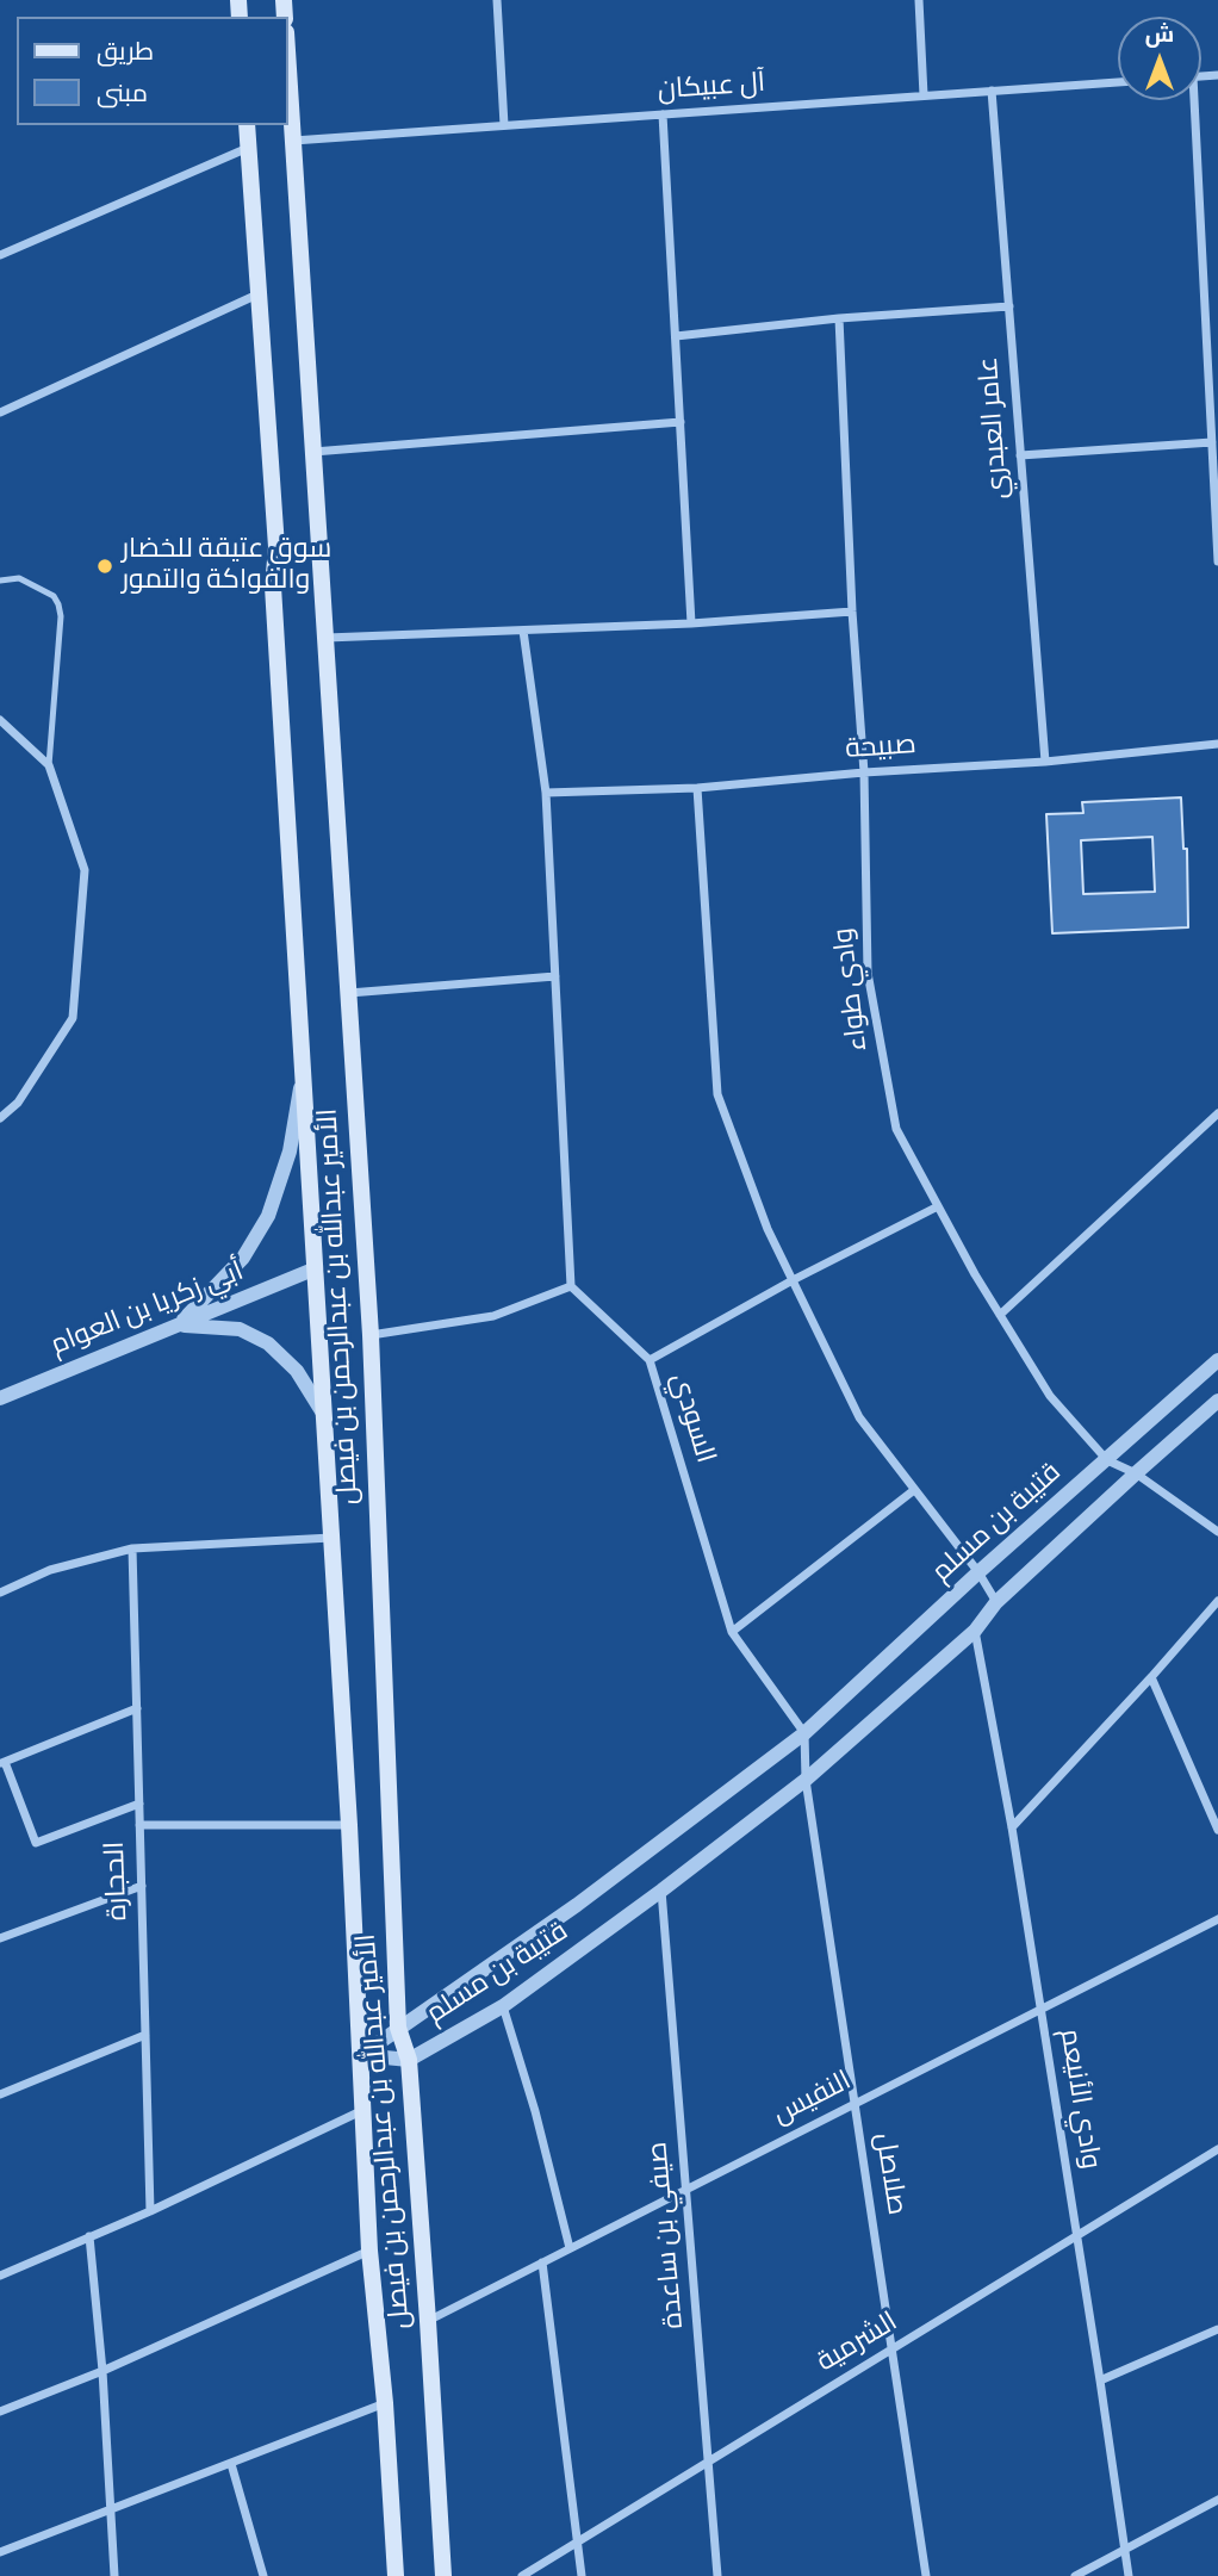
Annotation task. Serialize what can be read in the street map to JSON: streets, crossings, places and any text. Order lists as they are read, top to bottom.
{
  "streets": {
    "main road": ["الأمير عبدالله بن عبدالرحمن بن فيصل"],
    "street": [
      "آل عبيكان",
      "عامر العبدري",
      "صبيحة",
      "وادي طواء",
      "أبي زكريا بن العوام",
      "السودي",
      "قتيبة بن مسلم",
      "الحجارة",
      "النفيس",
      "وادي الأنيعم",
      "صلاصل",
      "صيفي بن ساعدة",
      "الشرمية"
    ]
  },
  "crossings": [
    ["آل عبيكان", "عامر العبدري"],
    ["آل عبيكان", "الأمير عبدالله بن عبدالرحمن بن فيصل"],
    ["عامر العبدري", "صبيحة"],
    ["صبيحة", "وادي طواء"],
    ["وادي طواء", "قتيبة بن مسلم"],
    ["الأمير عبدالله بن عبدالرحمن بن فيصل", "أبي زكريا بن العوام"],
    ["الأمير عبدالله بن عبدالرحمن بن فيصل", "قتيبة بن مسلم"],
    ["الأمير عبدالله بن عبدالرحمن بن فيصل", "النفيس"],
    ["السودي", "قتيبة بن مسلم"],
    ["قتيبة بن مسلم", "وادي الأنيعم"],
    ["قتيبة بن مسلم", "صلاصل"],
    ["قتيبة بن مسلم", "صيفي بن ساعدة"],
    ["النفيس", "وادي الأنيعم"],
    ["النفيس", "صلاصل"],
    ["النفيس", "صيفي بن ساعدة"],
    ["وادي الأنيعم", "الشرمية"],
    ["صلاصل", "الشرمية"],
    ["صيفي بن ساعدة", "الشرمية"]
  ],
  "places": ["سوق عتيقة للخضار والفواكة والتمور"],
  "legend": ["طريق", "مبنى"],
  "north": "top"
}
